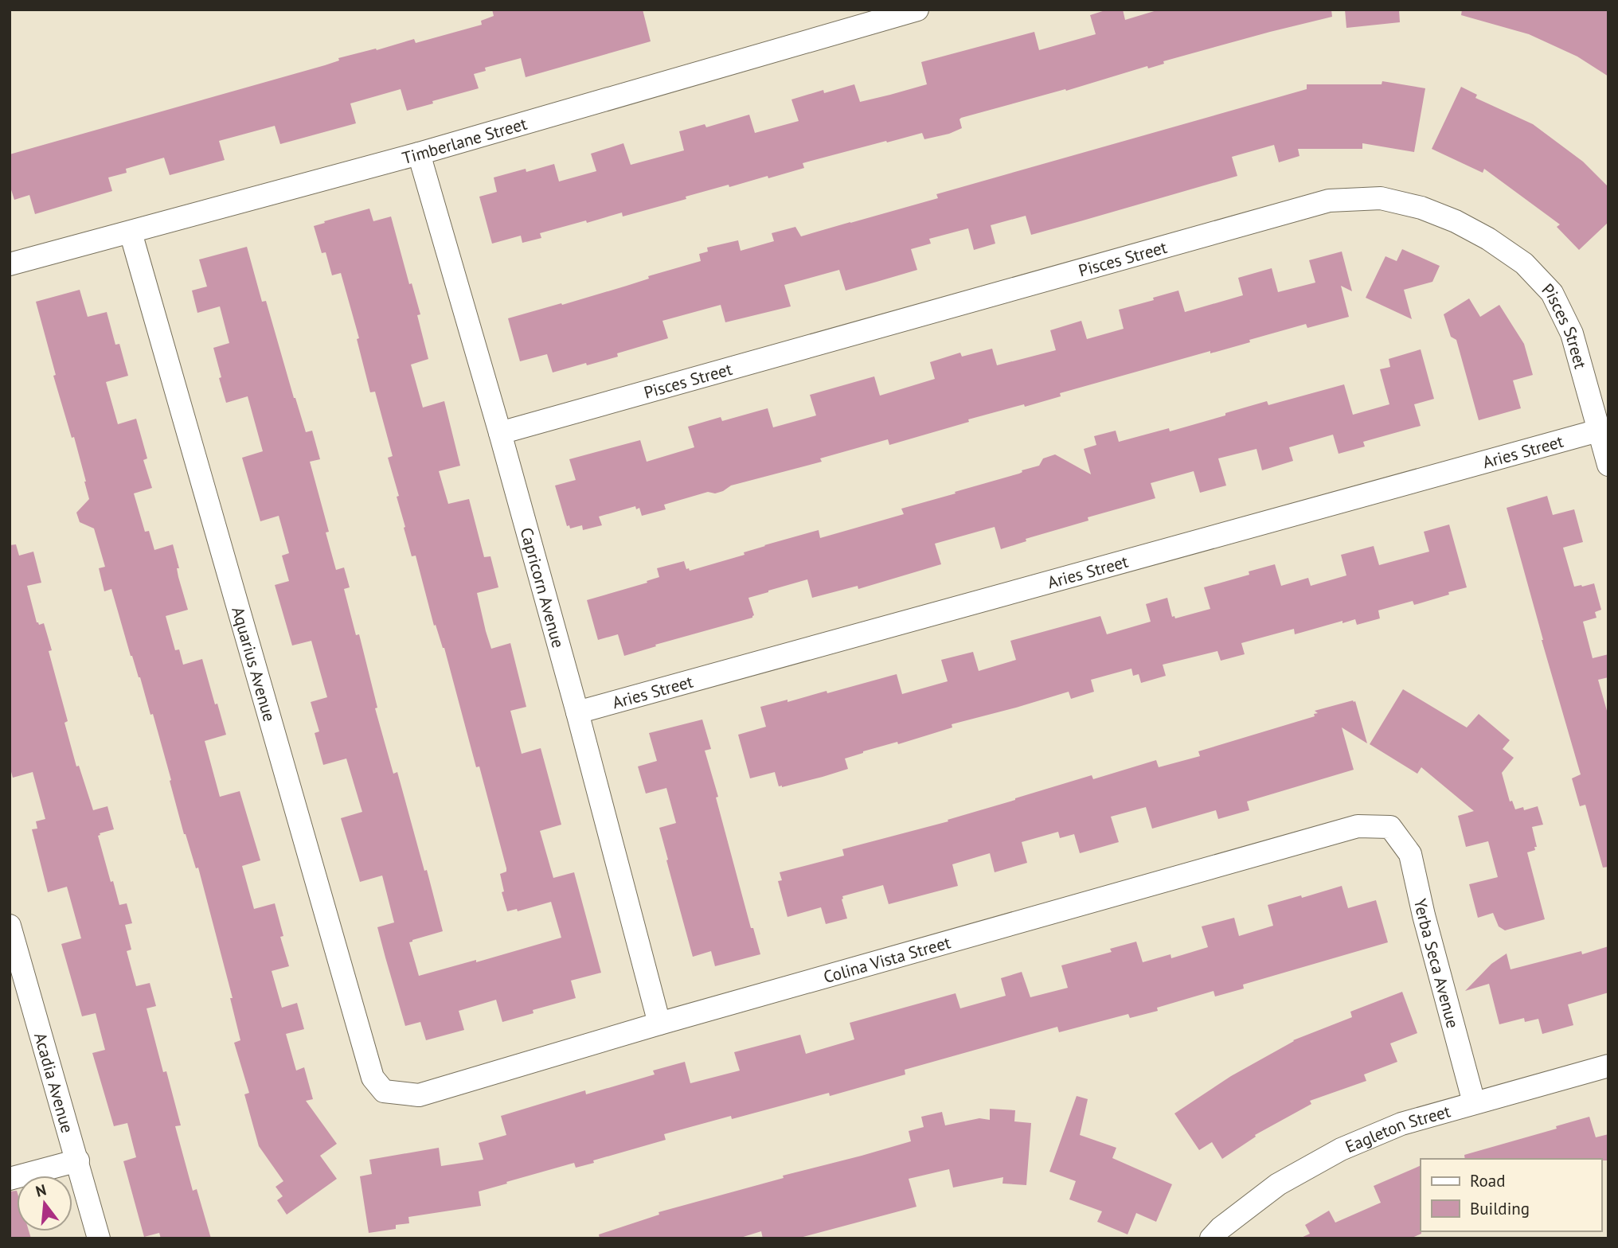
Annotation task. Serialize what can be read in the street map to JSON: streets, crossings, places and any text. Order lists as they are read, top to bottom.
{
  "streets": {
    "street": [
      "Timberlane Street",
      "Pisces Street",
      "Aries Street",
      "Capricorn Avenue",
      "Aquarius Avenue",
      "Colina Vista Street",
      "Yerba Seca Avenue",
      "Acadia Avenue",
      "Eagleton Street"
    ]
  },
  "crossings": [
    ["Timberlane Street", "Capricorn Avenue"],
    ["Timberlane Street", "Aquarius Avenue"],
    ["Pisces Street", "Aries Street"],
    ["Pisces Street", "Capricorn Avenue"],
    ["Aries Street", "Capricorn Avenue"],
    ["Capricorn Avenue", "Colina Vista Street"],
    ["Aquarius Avenue", "Colina Vista Street"],
    ["Colina Vista Street", "Yerba Seca Avenue"],
    ["Yerba Seca Avenue", "Eagleton Street"]
  ],
  "legend": ["Road", "Building"],
  "north": "top"
}
